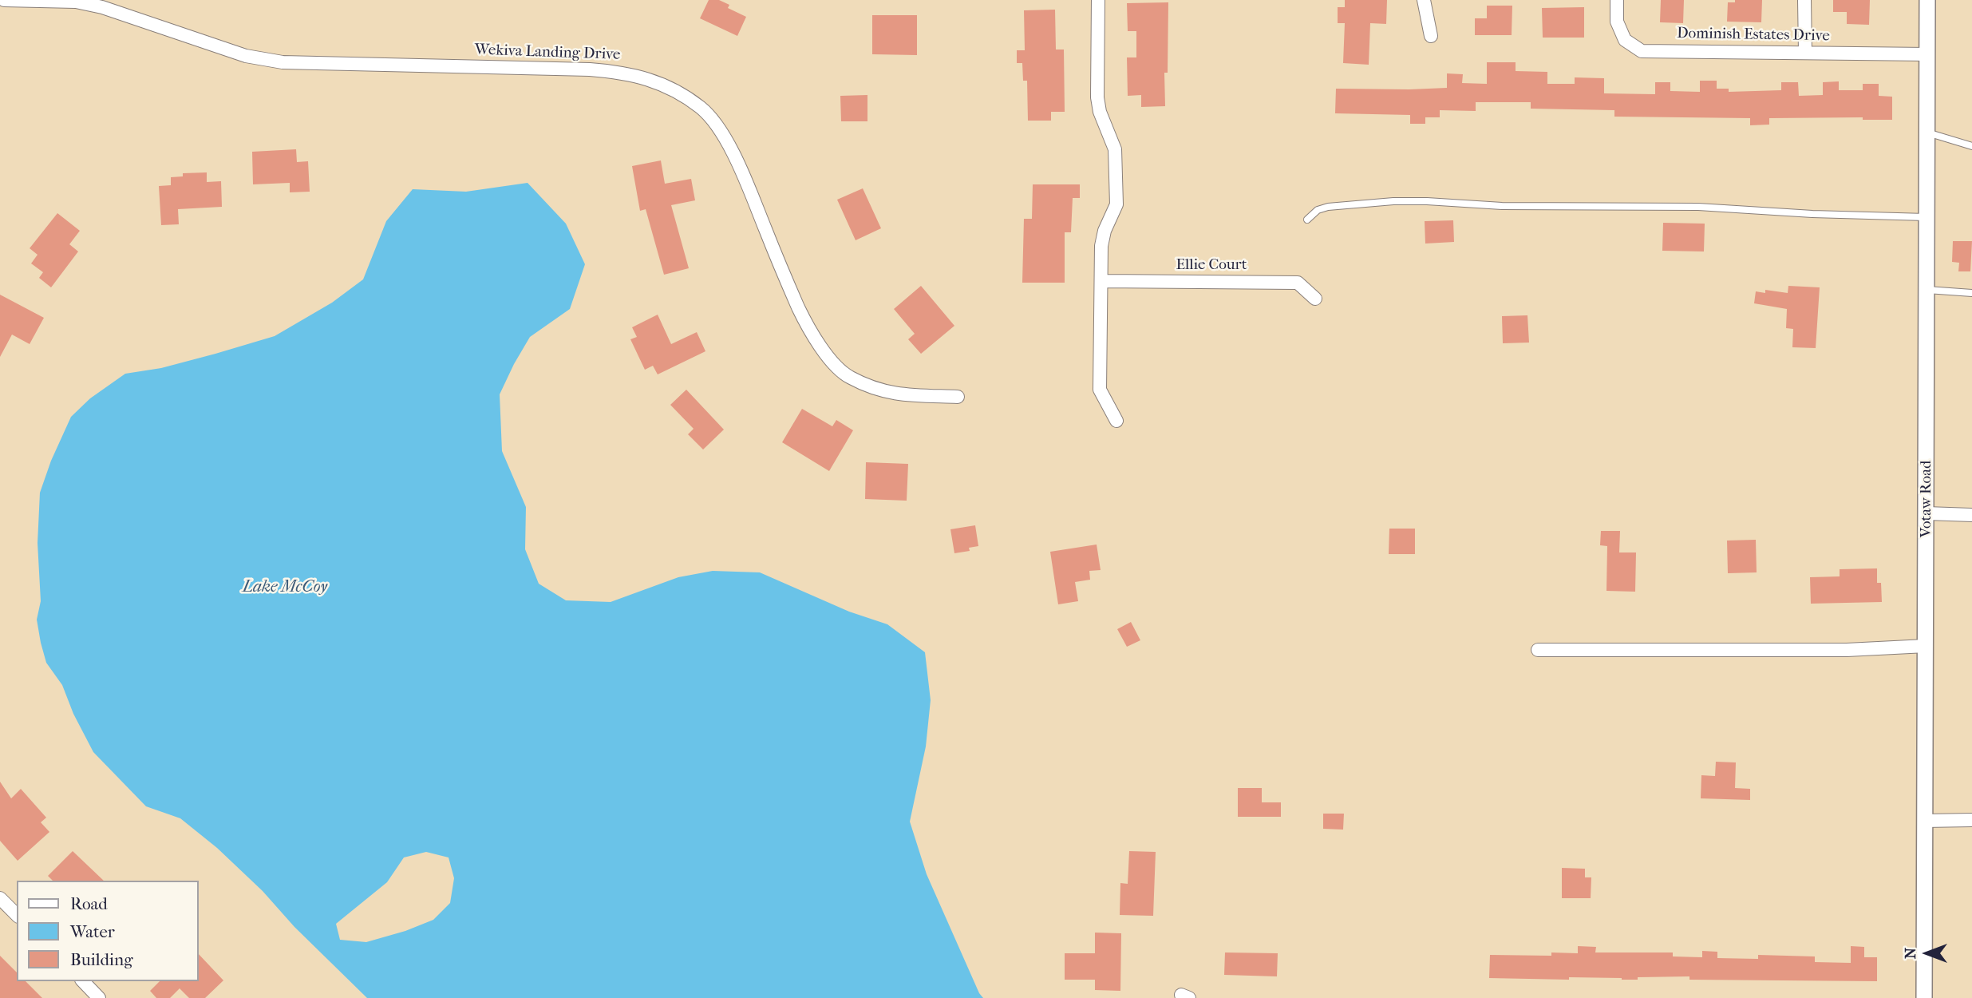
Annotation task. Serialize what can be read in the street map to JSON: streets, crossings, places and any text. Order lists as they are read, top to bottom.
{
  "streets": {
    "street": [
      "Dominish Estates Drive",
      "Wekiva Landing Drive",
      "Ellie Court",
      "Votaw Road"
    ]
  },
  "crossings": [
    ["Dominish Estates Drive", "Votaw Road"]
  ],
  "water": ["Lake McCoy"],
  "legend": ["Road", "Water", "Building"],
  "north": "left"
}
